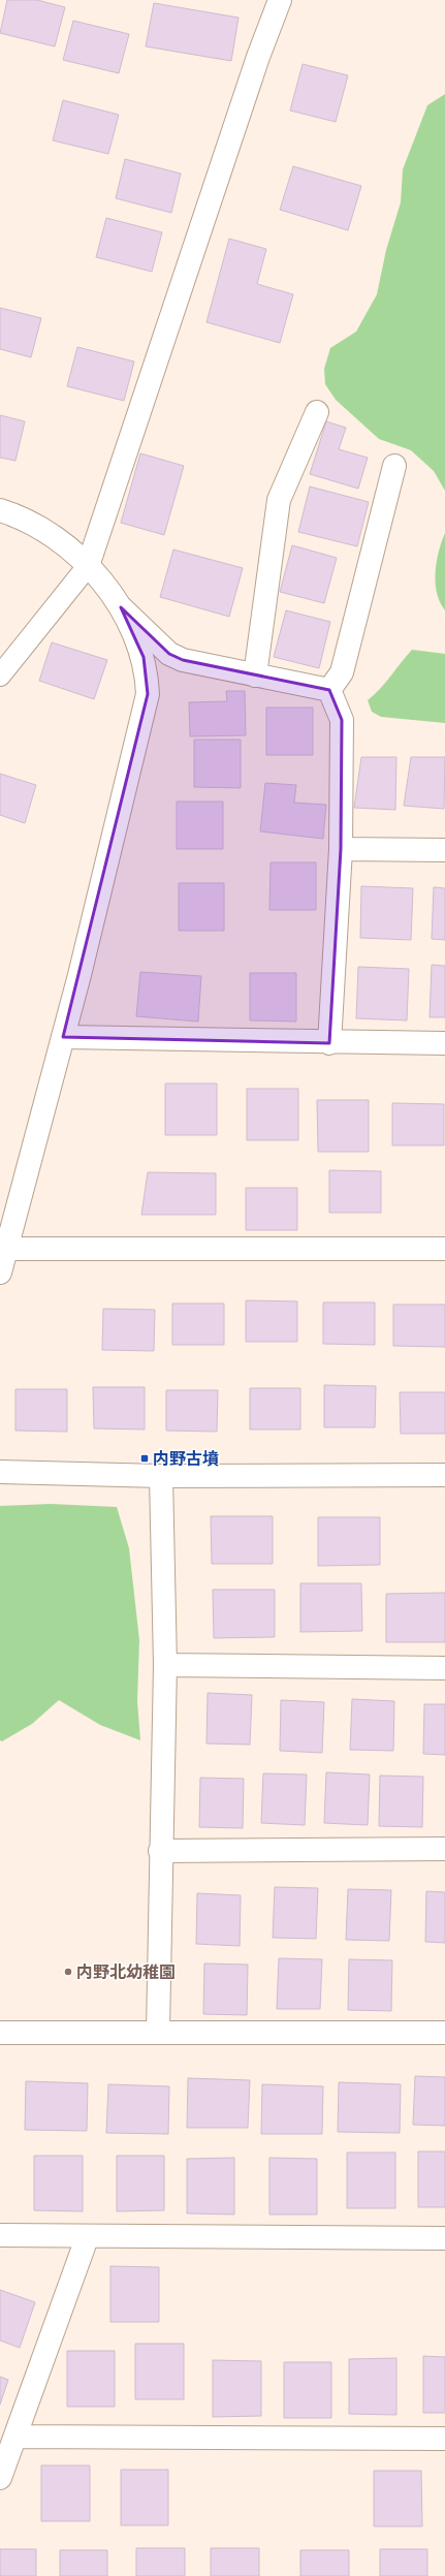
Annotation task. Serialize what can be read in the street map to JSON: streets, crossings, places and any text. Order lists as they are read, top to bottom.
{
  "places": {
    "transit": ["内野古墳"],
    "other": ["内野北幼稚園"]
  }
}
